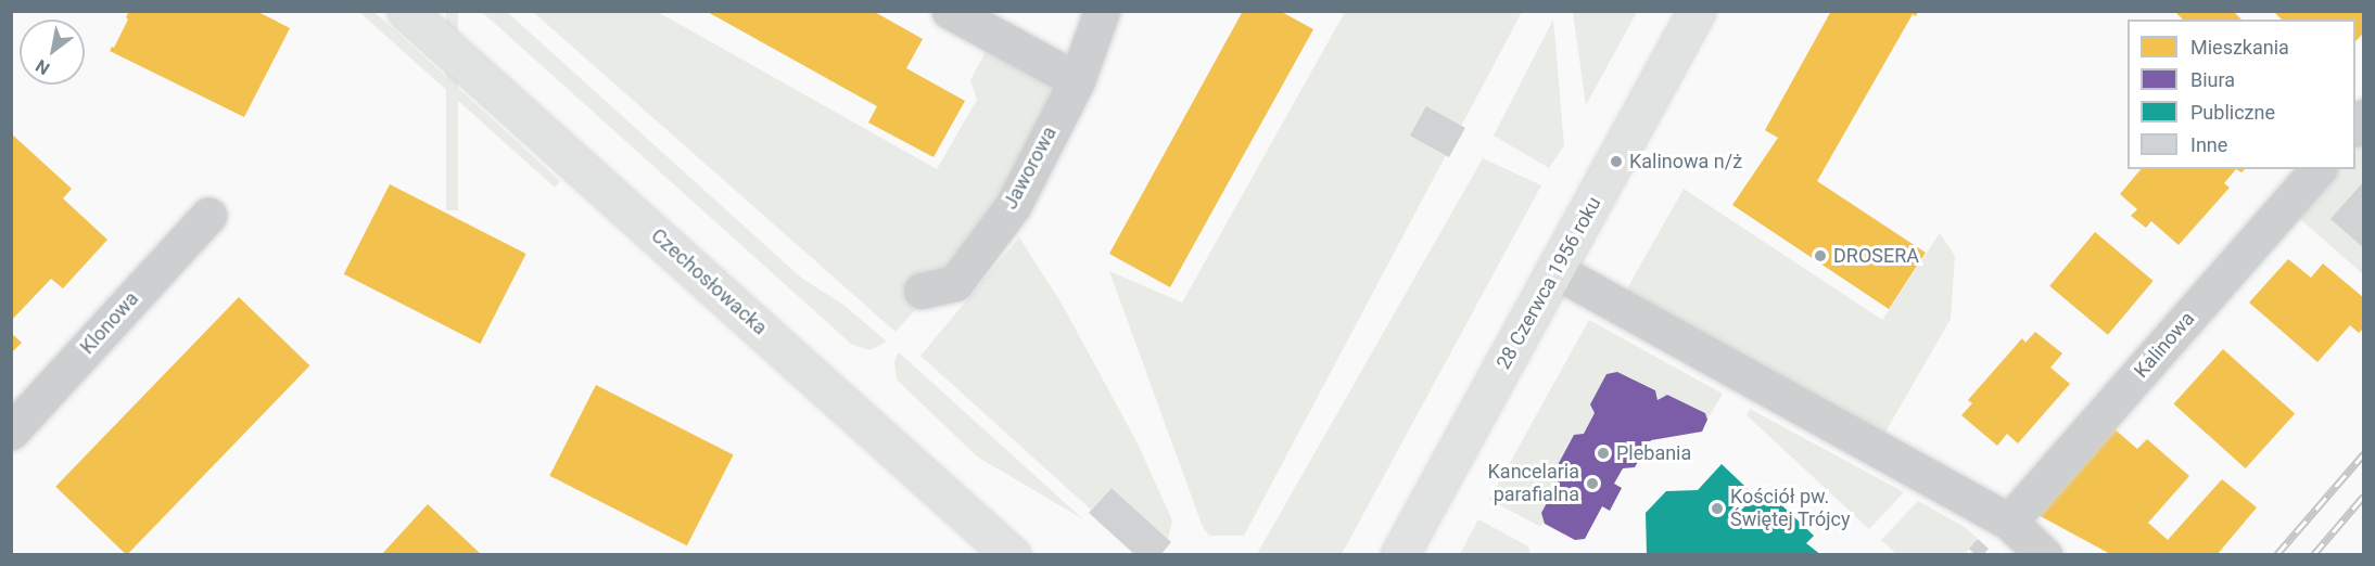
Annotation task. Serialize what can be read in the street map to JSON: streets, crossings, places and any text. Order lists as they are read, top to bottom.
{
  "streets": {
    "street": [
      "Jaworowa",
      "Czechosłowacka",
      "28 Czerwca 1956 roku",
      "Klonowa",
      "Kalinowa"
    ]
  },
  "places": [
    "Kalinowa n/ż",
    "DROSERA",
    "Plebania",
    "Kancelaria parafialna",
    "Kościół pw. Świętej Trójcy"
  ],
  "legend": [
    "Mieszkania",
    "Biura",
    "Publiczne",
    "Inne"
  ],
  "north": "bottom left"
}
